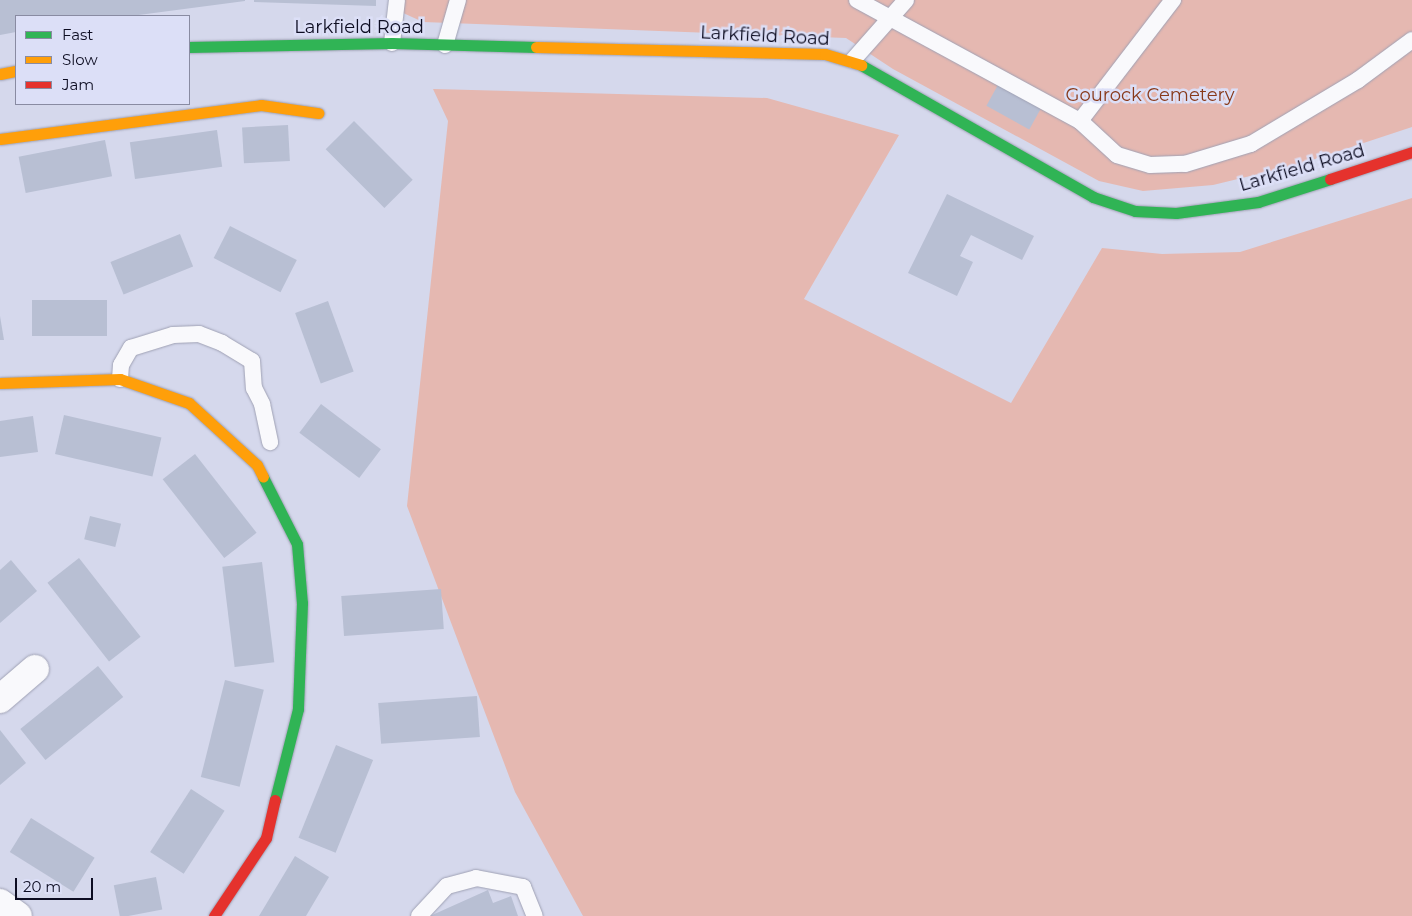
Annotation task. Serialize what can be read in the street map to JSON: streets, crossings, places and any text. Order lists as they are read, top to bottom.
{
  "streets": {
    "street": ["Larkfield Road"]
  },
  "parks": ["Gourock Cemetery"],
  "legend": ["Fast", "Slow", "Jam"],
  "scale_bar": "20 m"
}
